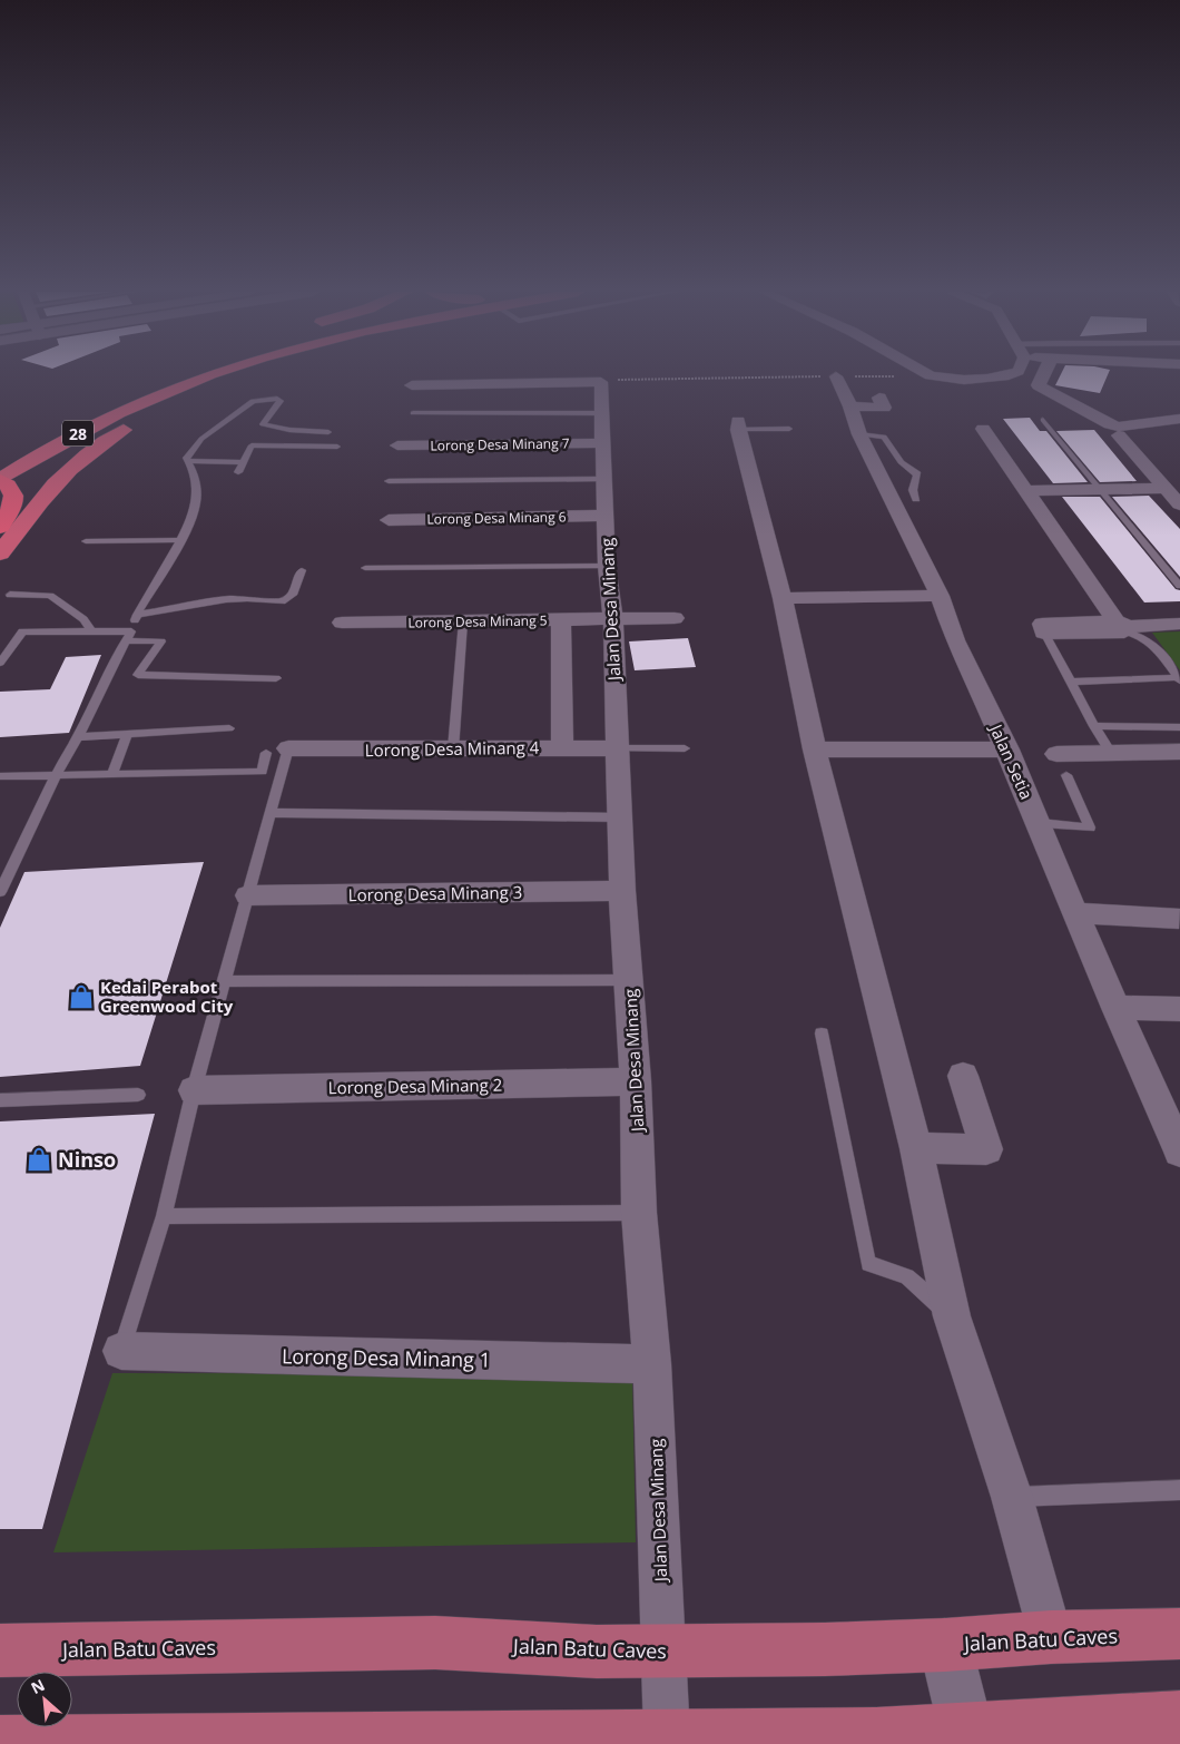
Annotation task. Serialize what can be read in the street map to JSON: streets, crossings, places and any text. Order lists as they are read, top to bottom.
{
  "streets": {
    "highway": ["28"],
    "main road": ["Jalan Batu Caves"],
    "street": [
      "Lorong Desa Minang 7",
      "Lorong Desa Minang 6",
      "Jalan Desa Minang",
      "Lorong Desa Minang 5",
      "Lorong Desa Minang 4",
      "Jalan Setia",
      "Lorong Desa Minang 3",
      "Lorong Desa Minang 2",
      "Lorong Desa Minang 1"
    ]
  },
  "crossings": [
    ["Lorong Desa Minang 7", "Jalan Desa Minang"],
    ["Lorong Desa Minang 6", "Jalan Desa Minang"],
    ["Jalan Desa Minang", "Lorong Desa Minang 5"],
    ["Jalan Desa Minang", "Lorong Desa Minang 4"],
    ["Jalan Desa Minang", "Lorong Desa Minang 3"],
    ["Jalan Desa Minang", "Lorong Desa Minang 2"],
    ["Jalan Desa Minang", "Lorong Desa Minang 1"],
    ["Jalan Desa Minang", "Jalan Batu Caves"]
  ],
  "places": {
    "shop": ["Kedai Perabot Greenwood City", "Ninso"]
  },
  "north": "top left"
}
